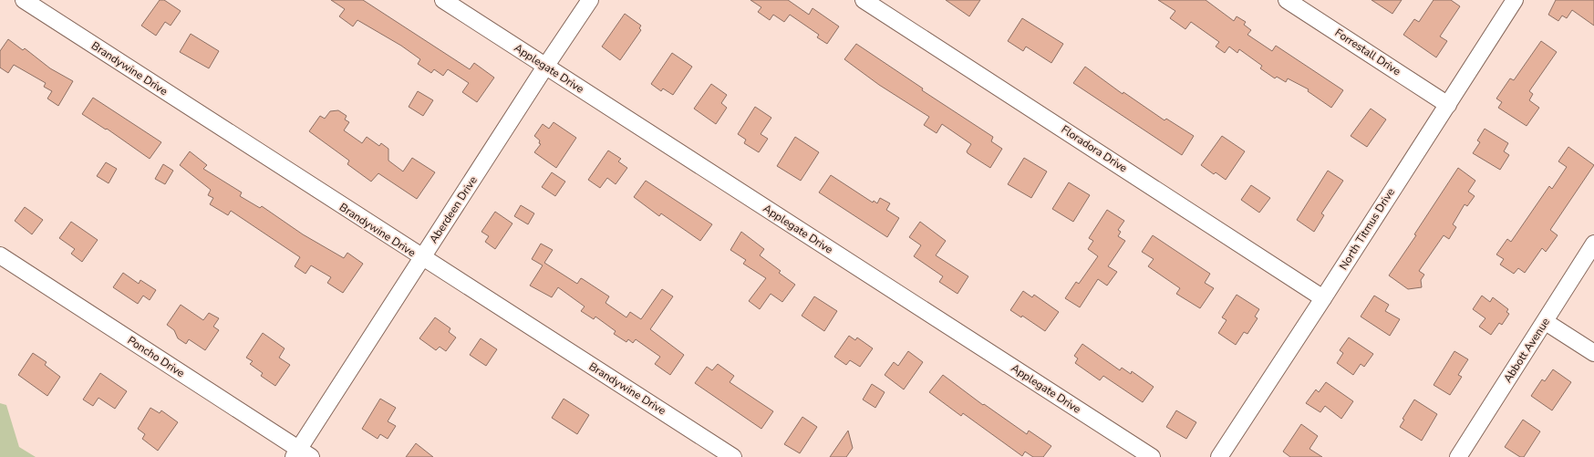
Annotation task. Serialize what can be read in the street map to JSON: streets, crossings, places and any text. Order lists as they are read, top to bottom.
{
  "streets": {
    "street": [
      "Forrestall Drive",
      "Brandywine Drive",
      "Applegate Drive",
      "Floradora Drive",
      "Aberdeen Drive",
      "North Titmus Drive",
      "Abbott Avenue",
      "Poncho Drive"
    ]
  },
  "crossings": [
    ["Forrestall Drive", "North Titmus Drive"],
    ["Brandywine Drive", "Aberdeen Drive"],
    ["Applegate Drive", "Aberdeen Drive"],
    ["Floradora Drive", "North Titmus Drive"],
    ["Aberdeen Drive", "Poncho Drive"]
  ]
}
